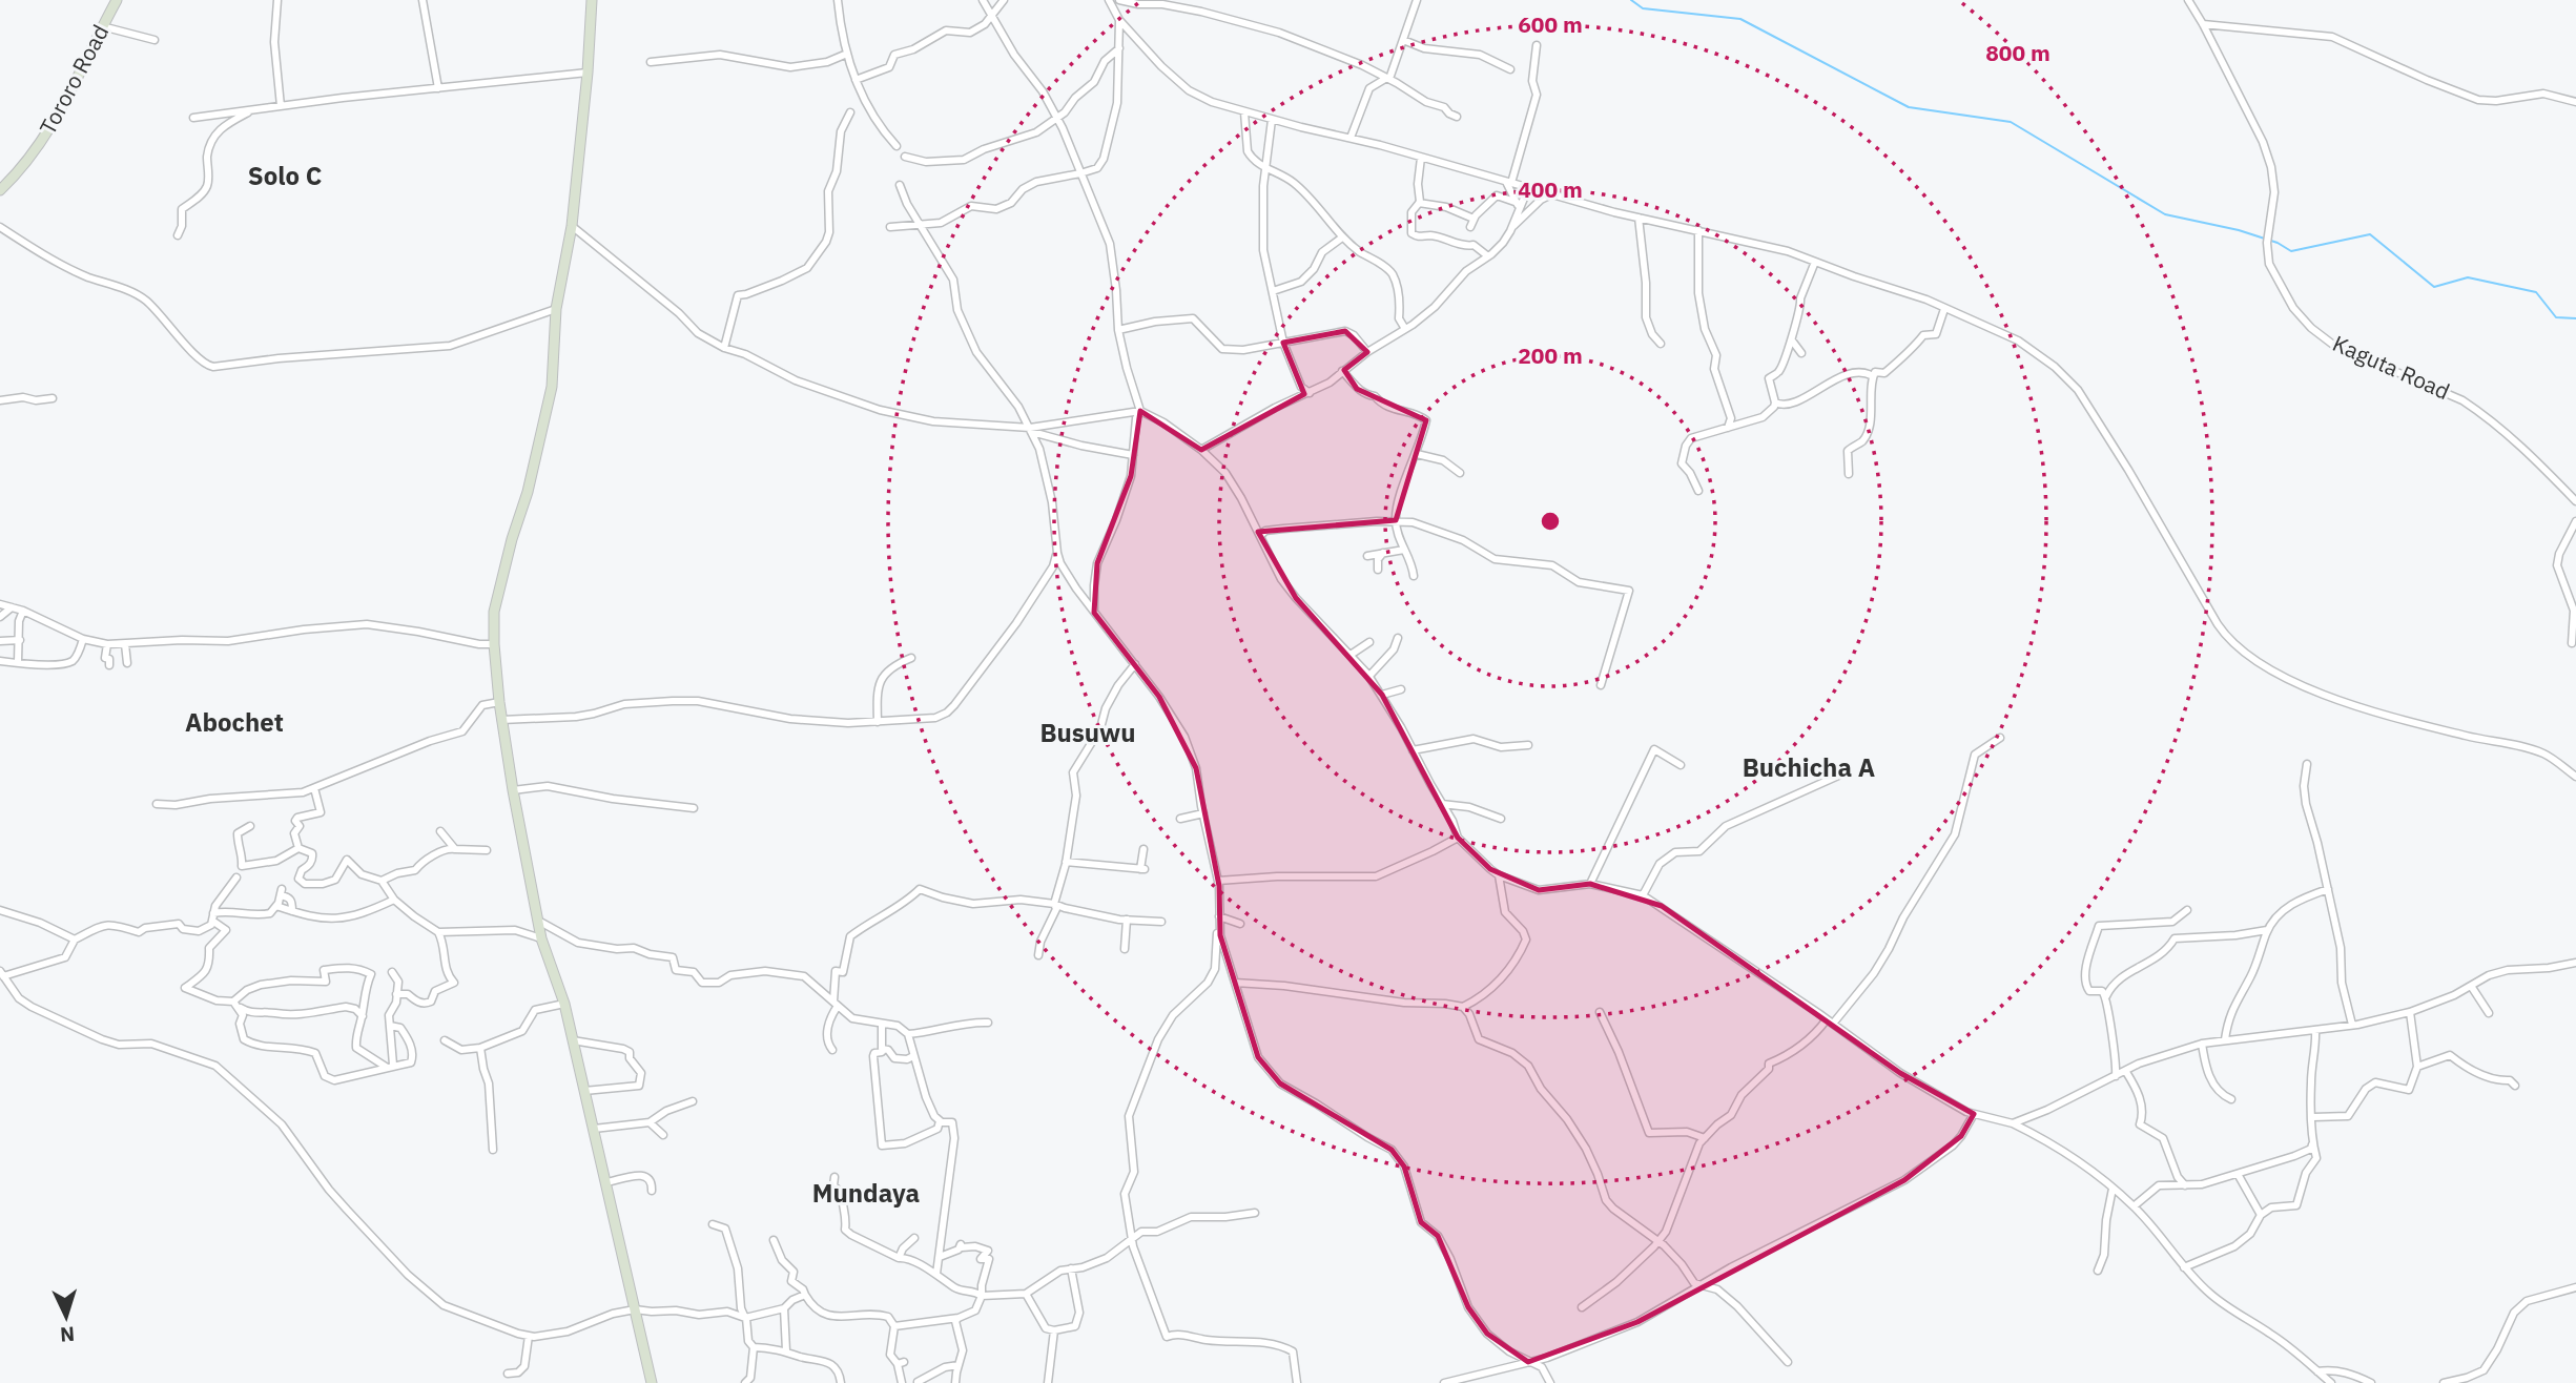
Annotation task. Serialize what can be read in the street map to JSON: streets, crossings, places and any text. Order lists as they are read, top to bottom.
{
  "streets": {
    "main road": ["Tororo Road"],
    "street": ["Kaguta Road"]
  },
  "districts": [
    "Solo C",
    "Abochet",
    "Busuwu",
    "Buchicha A",
    "Mundaya"
  ],
  "north": "bottom",
  "rings": [
    "600 m",
    "800 m",
    "400 m",
    "200 m"
  ]
}
